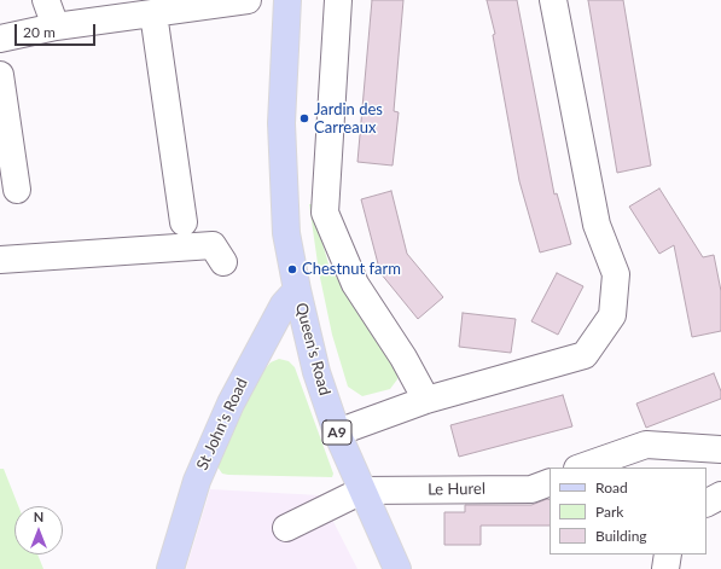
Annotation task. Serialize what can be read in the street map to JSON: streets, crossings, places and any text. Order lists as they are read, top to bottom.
{
  "streets": {
    "main road": ["Queen's Road", "St John's Road", "A9"],
    "street": ["Le Hurel"]
  },
  "crossings": [
    ["Queen's Road", "St John's Road"],
    ["Queen's Road", "A9"],
    ["Queen's Road", "Le Hurel"],
    ["St John's Road", "A9"]
  ],
  "places": ["Jardin des Carreaux", "Chestnut farm"],
  "legend": ["Road", "Park", "Building"],
  "scale_bar": "20 m",
  "north": "top"
}
